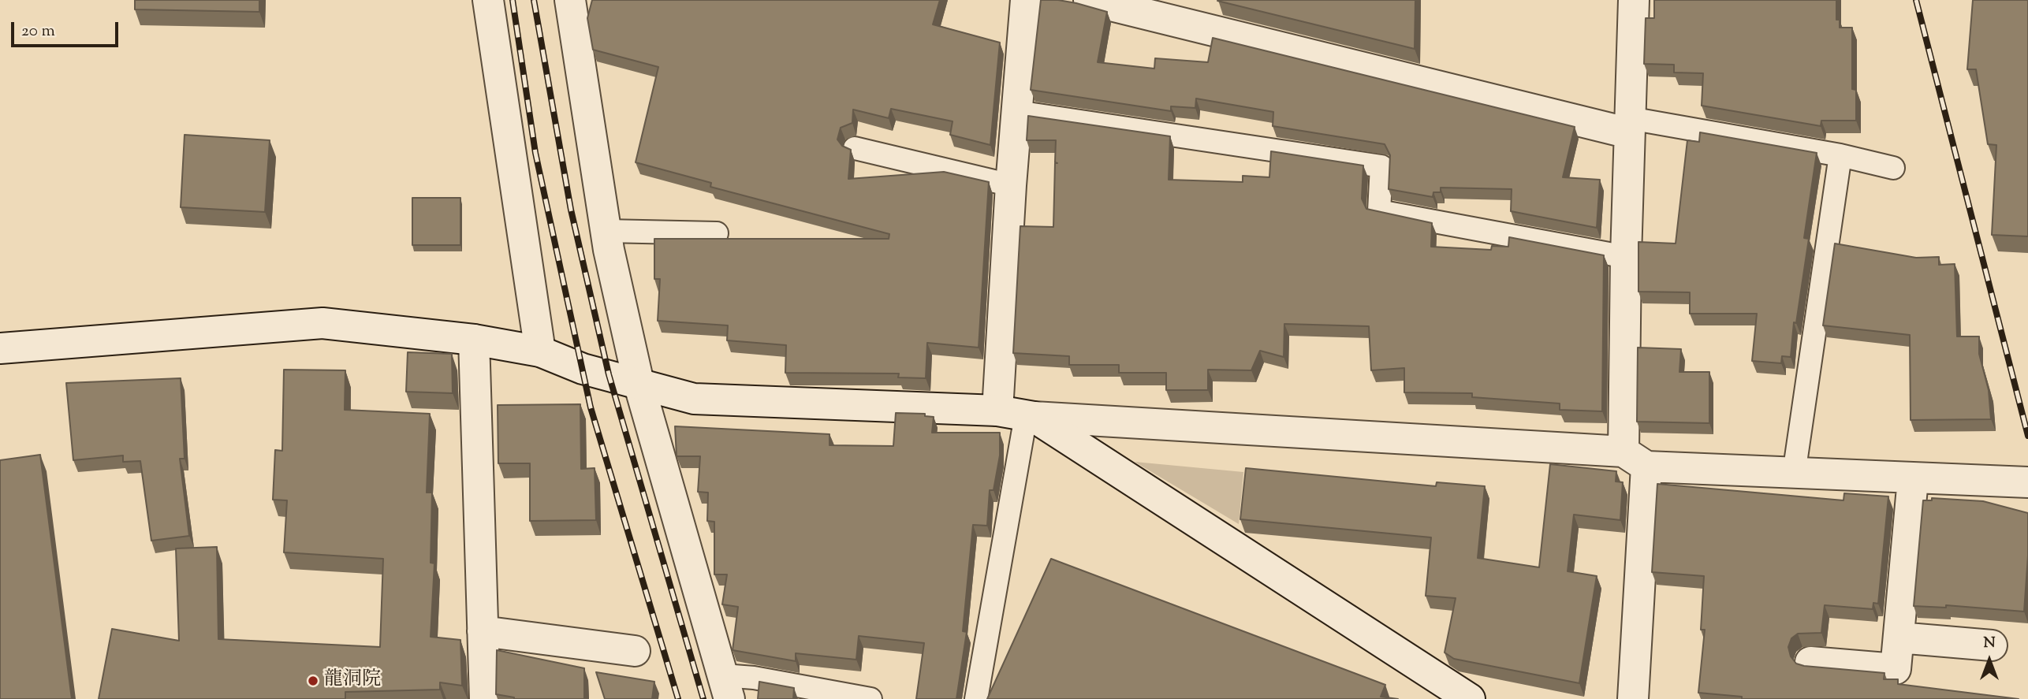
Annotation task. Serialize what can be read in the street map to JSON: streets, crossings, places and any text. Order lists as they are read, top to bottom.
{
  "places": ["龍洞院"],
  "scale_bar": "20 m",
  "north": "top"
}
